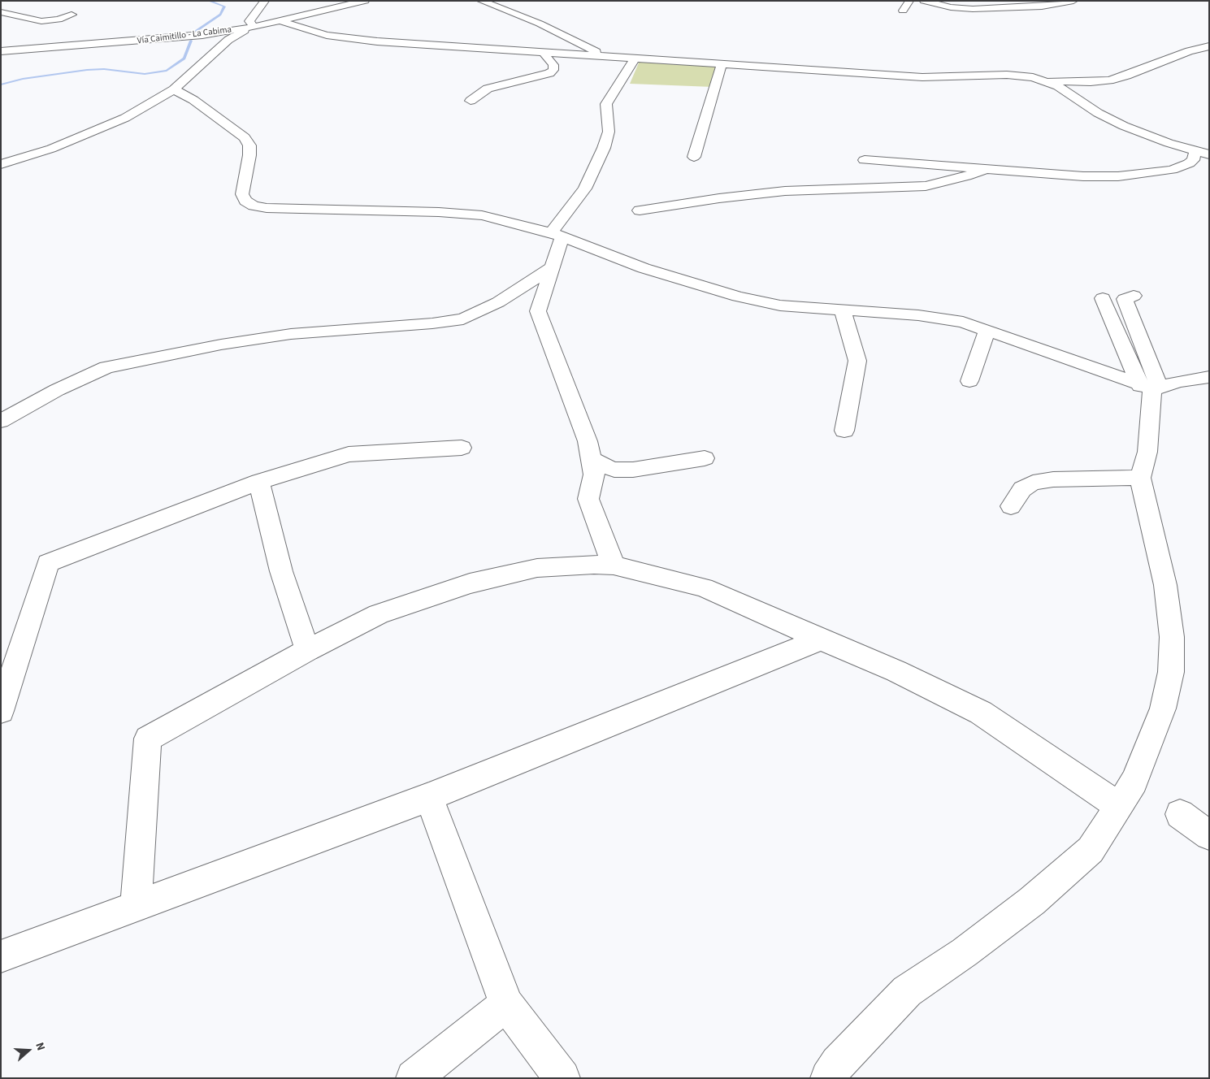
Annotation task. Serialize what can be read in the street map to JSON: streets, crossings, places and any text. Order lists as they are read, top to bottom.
{
  "streets": {
    "street": ["Vía Caimitillo - La Cabima"]
  },
  "north": "right"
}
